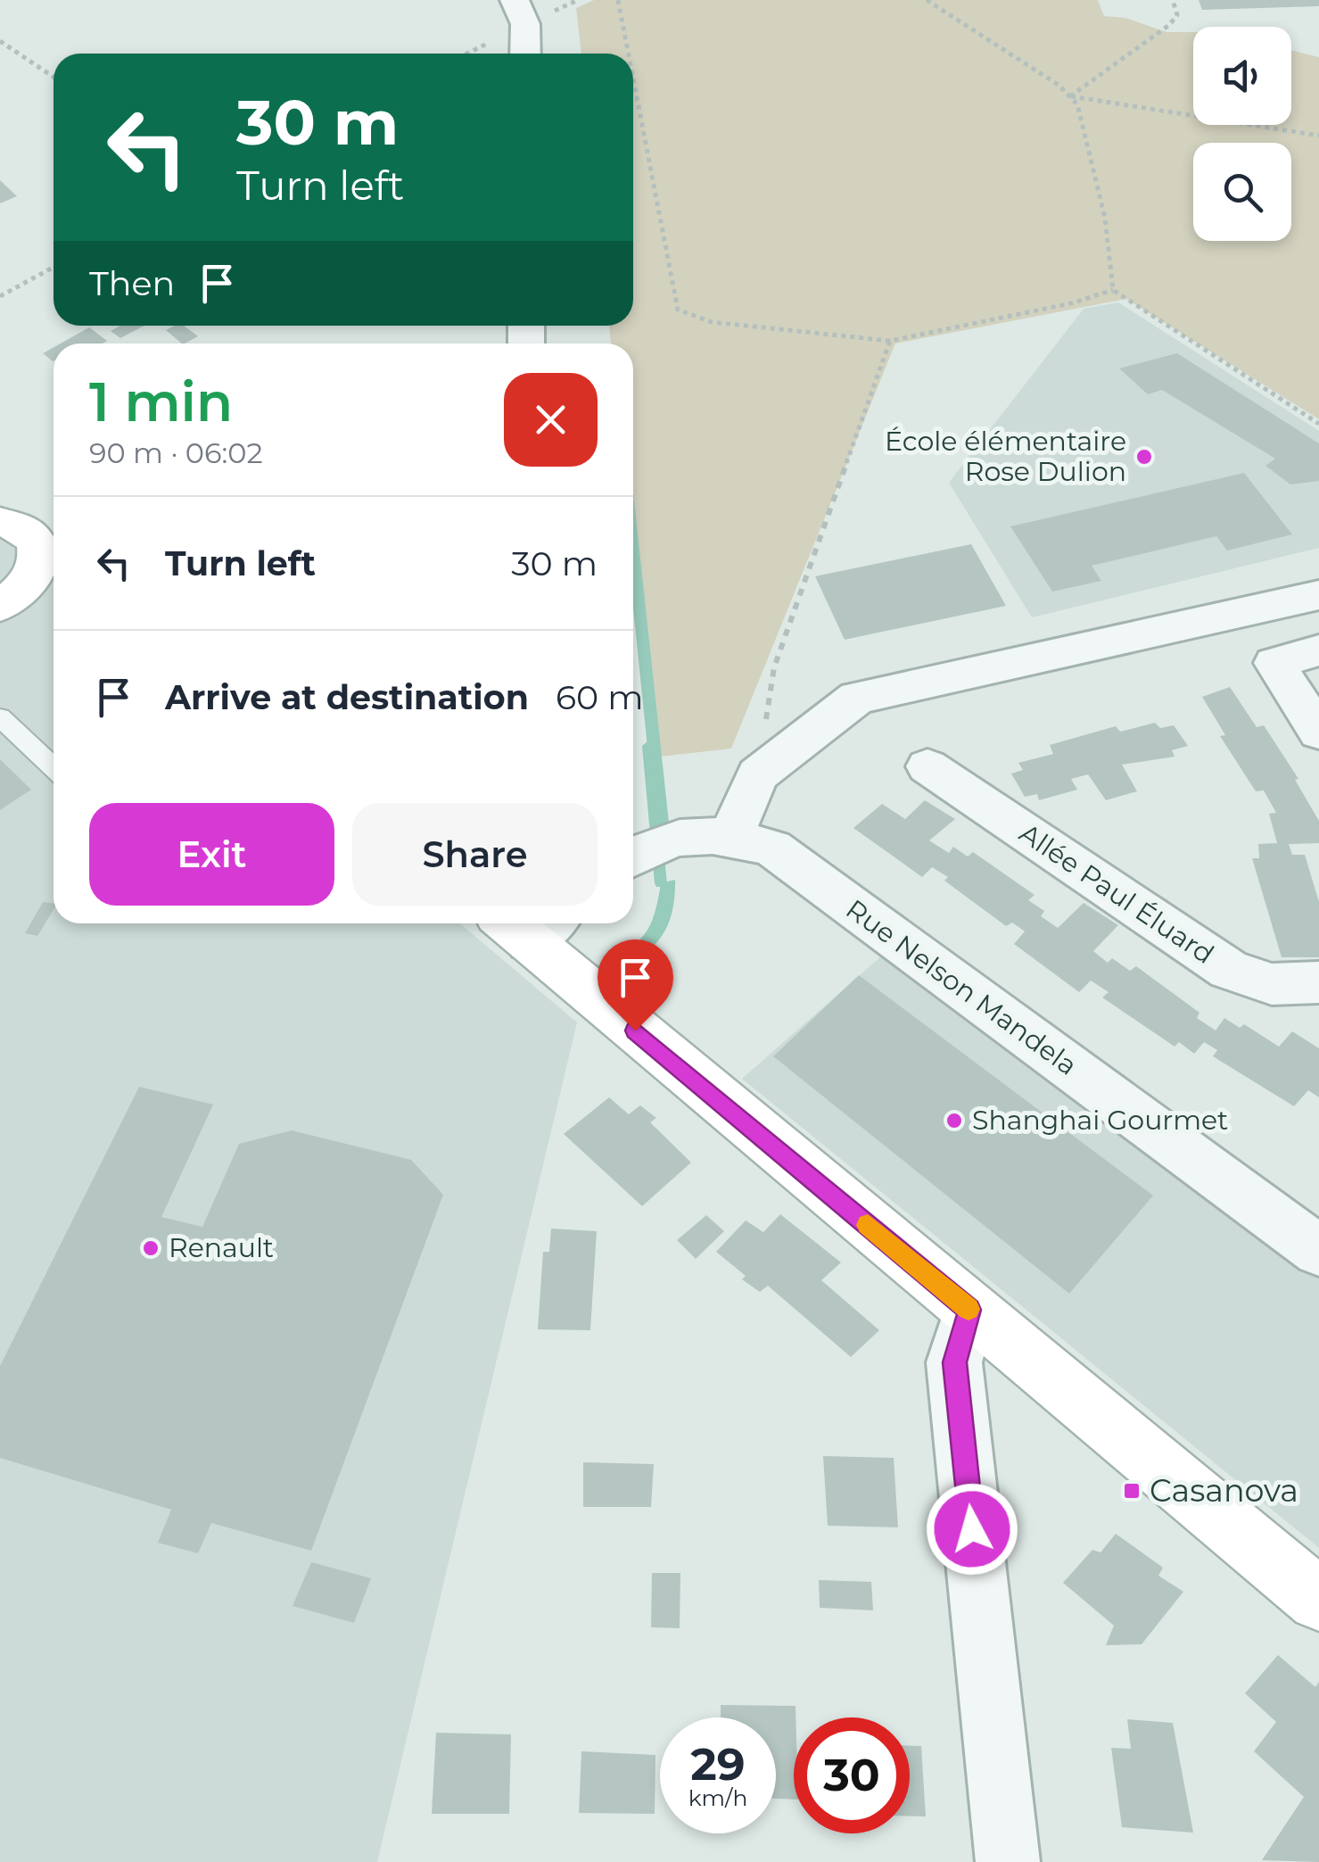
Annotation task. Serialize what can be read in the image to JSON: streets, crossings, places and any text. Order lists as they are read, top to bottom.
{
  "streets": {
    "street": ["Allée Paul Éluard", "Rue Nelson Mandela"]
  },
  "places": {
    "other": ["École élémentaire Rose Dulion", "Shanghai Gourmet", "Renault"],
    "transit": ["Casanova"]
  },
  "page": {
    "turn": ["30 m", "Turn left"],
    "then": "Then",
    "heading": ["1 min", "90 m · 06:02"],
    "list": [
      {
        "name": "Turn left",
        "value": "30 m"
      },
      {
        "name": "Arrive at destination",
        "value": "60 m"
      }
    ],
    "buttons": ["Exit", "Share"],
    "speed": "29 km/h",
    "limit": "30"
  }
}
